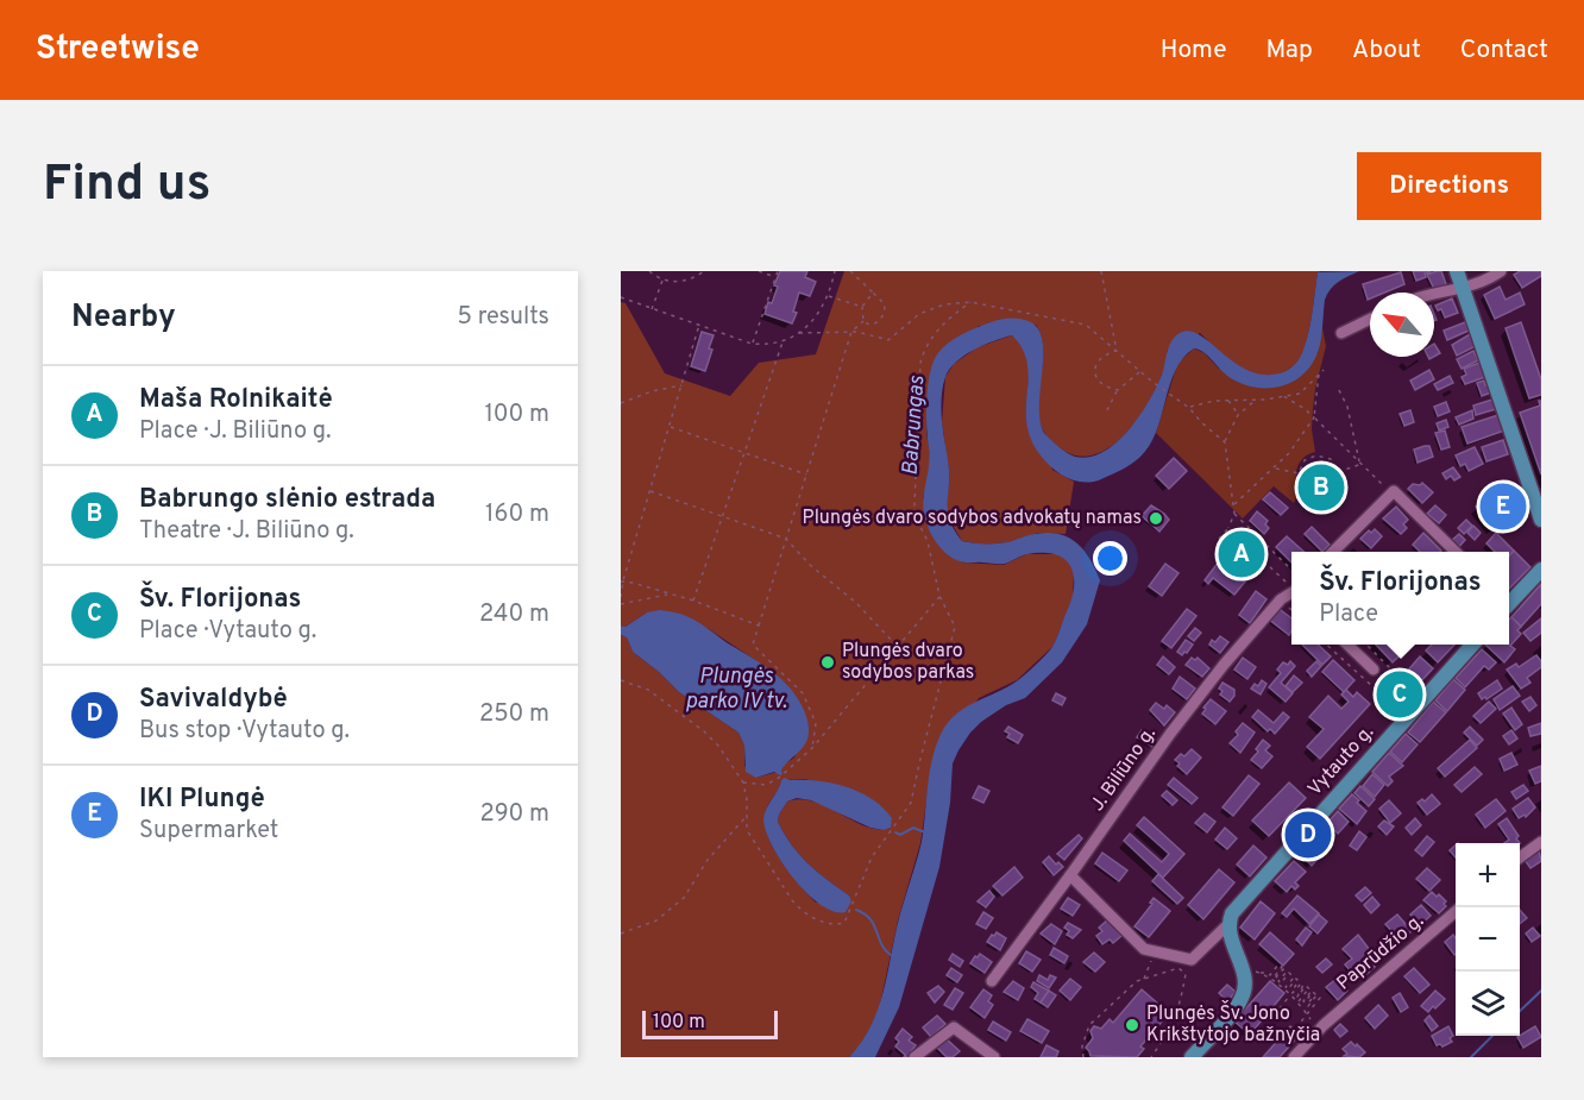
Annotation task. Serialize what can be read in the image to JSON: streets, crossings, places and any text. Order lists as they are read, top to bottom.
{
  "streets": {
    "main road": ["Vytauto g."],
    "street": ["J. Biliūno g.", "Paprūdžio g."]
  },
  "water": ["Babrungas", "Plungės parko IV tv."],
  "places": ["Plungės dvaro sodybos advokatų namas", "Plungės dvaro sodybos parkas", "Plungės Šv. Jono Krikštytojo bažnyčia"],
  "scale_bar": "100 m",
  "north": "top left",
  "page": {
    "header": "Streetwise",
    "nav": [
      "Home",
      "Map",
      "About",
      "Contact"
    ],
    "buttons": "Directions",
    "title": "Find us",
    "heading": ["Nearby", "5 results"],
    "list": [
      {
        "mark": "A",
        "name": "Maša Rolnikaitė",
        "note": "Place · J. Biliūno g.",
        "value": "100 m"
      },
      {
        "mark": "B",
        "name": "Babrungo slėnio estrada",
        "note": "Theatre · J. Biliūno g.",
        "value": "160 m"
      },
      {
        "mark": "C",
        "name": "Šv. Florijonas",
        "note": "Place · Vytauto g.",
        "value": "240 m"
      },
      {
        "mark": "D",
        "name": "Savivaldybė",
        "note": "Bus stop · Vytauto g.",
        "value": "250 m"
      },
      {
        "mark": "E",
        "name": "IKI Plungė",
        "note": "Supermarket",
        "value": "290 m"
      }
    ],
    "pins": [
      "B",
      "E",
      "A",
      "C",
      "D"
    ],
    "popup": ["Šv. Florijonas", "Place"],
    "map_buttons": ["+", "−"],
    "scale": "100 m"
  }
}
